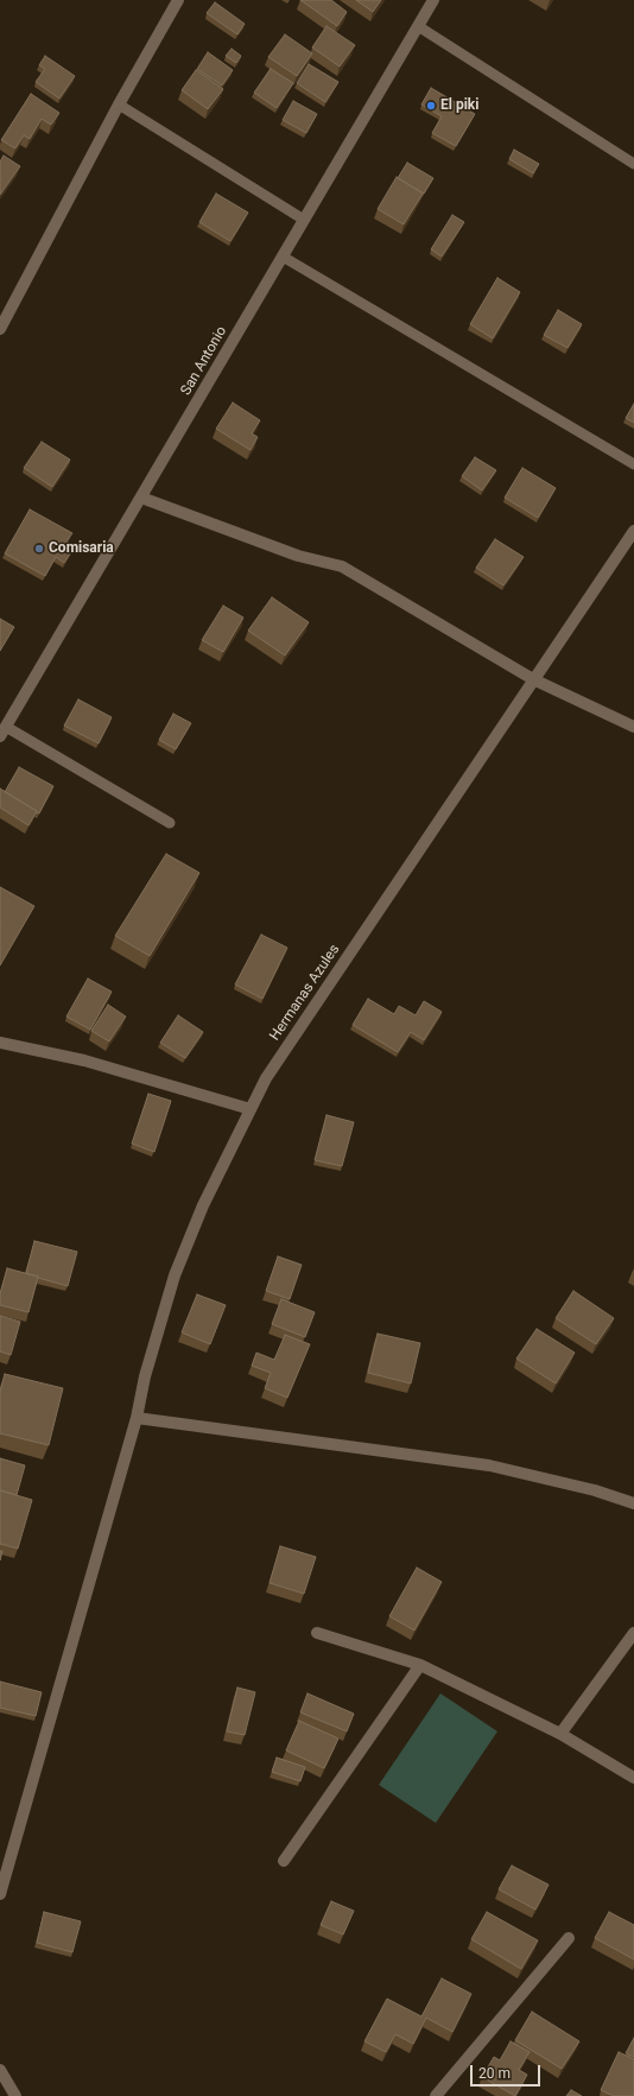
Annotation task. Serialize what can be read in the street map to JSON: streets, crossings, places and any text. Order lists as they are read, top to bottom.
{
  "streets": {
    "street": ["San Antonio", "Hermanas Azules"]
  },
  "places": ["El piki", "Comisaria"],
  "scale_bar": "20 m"
}
